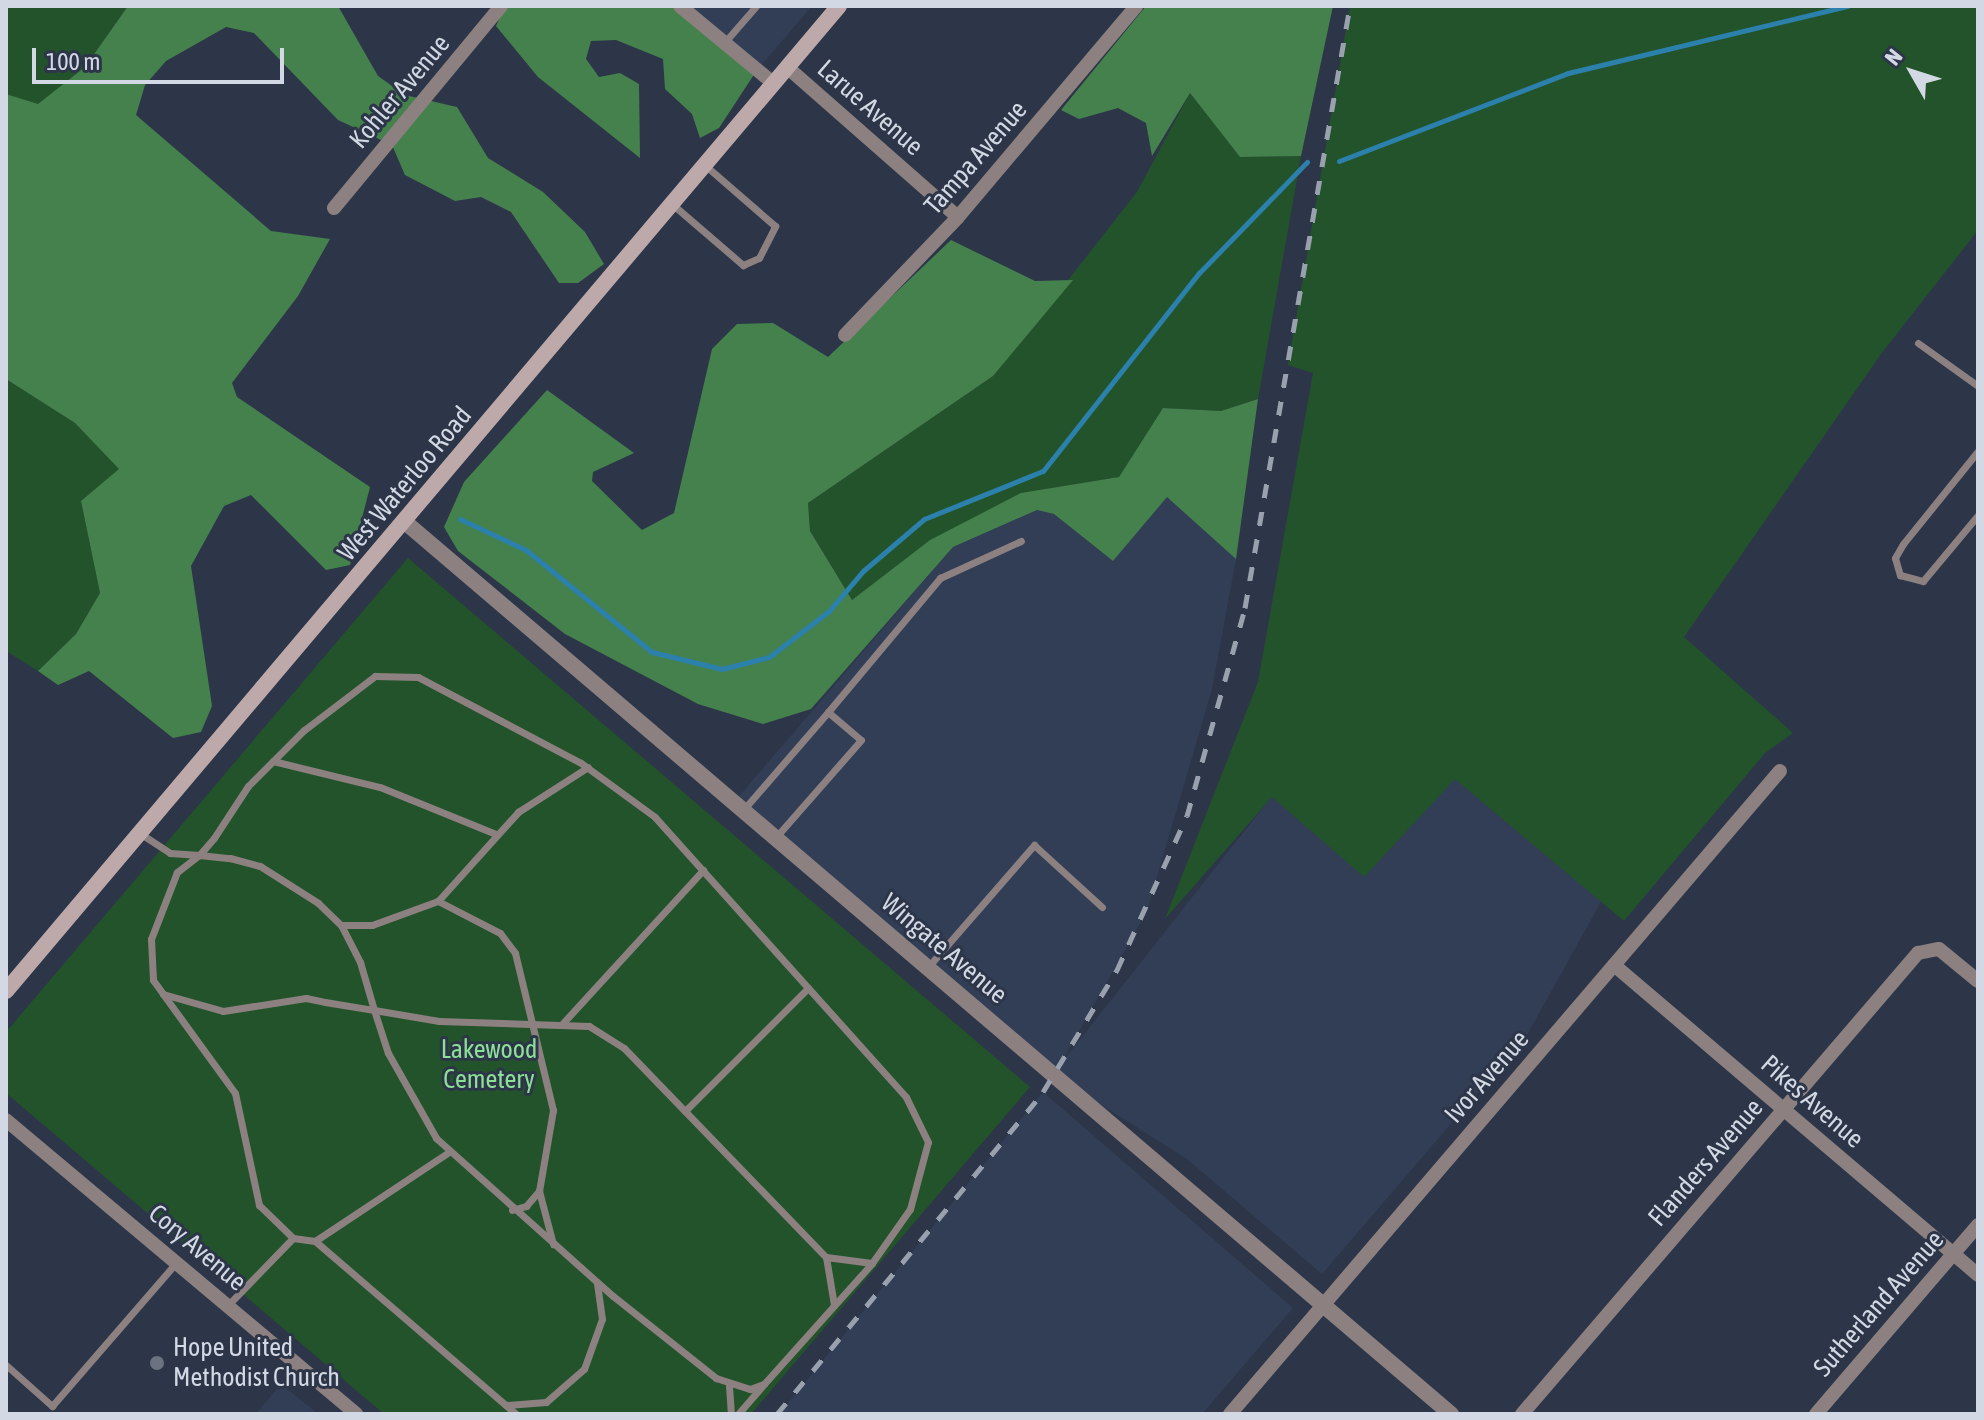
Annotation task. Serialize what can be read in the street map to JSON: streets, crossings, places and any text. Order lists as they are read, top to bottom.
{
  "streets": {
    "main road": ["West Waterloo Road"],
    "street": [
      "Kohler Avenue",
      "Larue Avenue",
      "Tampa Avenue",
      "Wingate Avenue",
      "Ivor Avenue",
      "Pikes Avenue",
      "Flanders Avenue",
      "Cory Avenue",
      "Sutherland Avenue"
    ]
  },
  "crossings": [
    ["Larue Avenue", "Tampa Avenue"],
    ["Larue Avenue", "West Waterloo Road"],
    ["West Waterloo Road", "Wingate Avenue"],
    ["Wingate Avenue", "Ivor Avenue"],
    ["Ivor Avenue", "Pikes Avenue"],
    ["Pikes Avenue", "Flanders Avenue"],
    ["Pikes Avenue", "Sutherland Avenue"]
  ],
  "parks": ["Lakewood Cemetery"],
  "places": ["Hope United Methodist Church"],
  "scale_bar": "100 m",
  "north": "top left"
}
